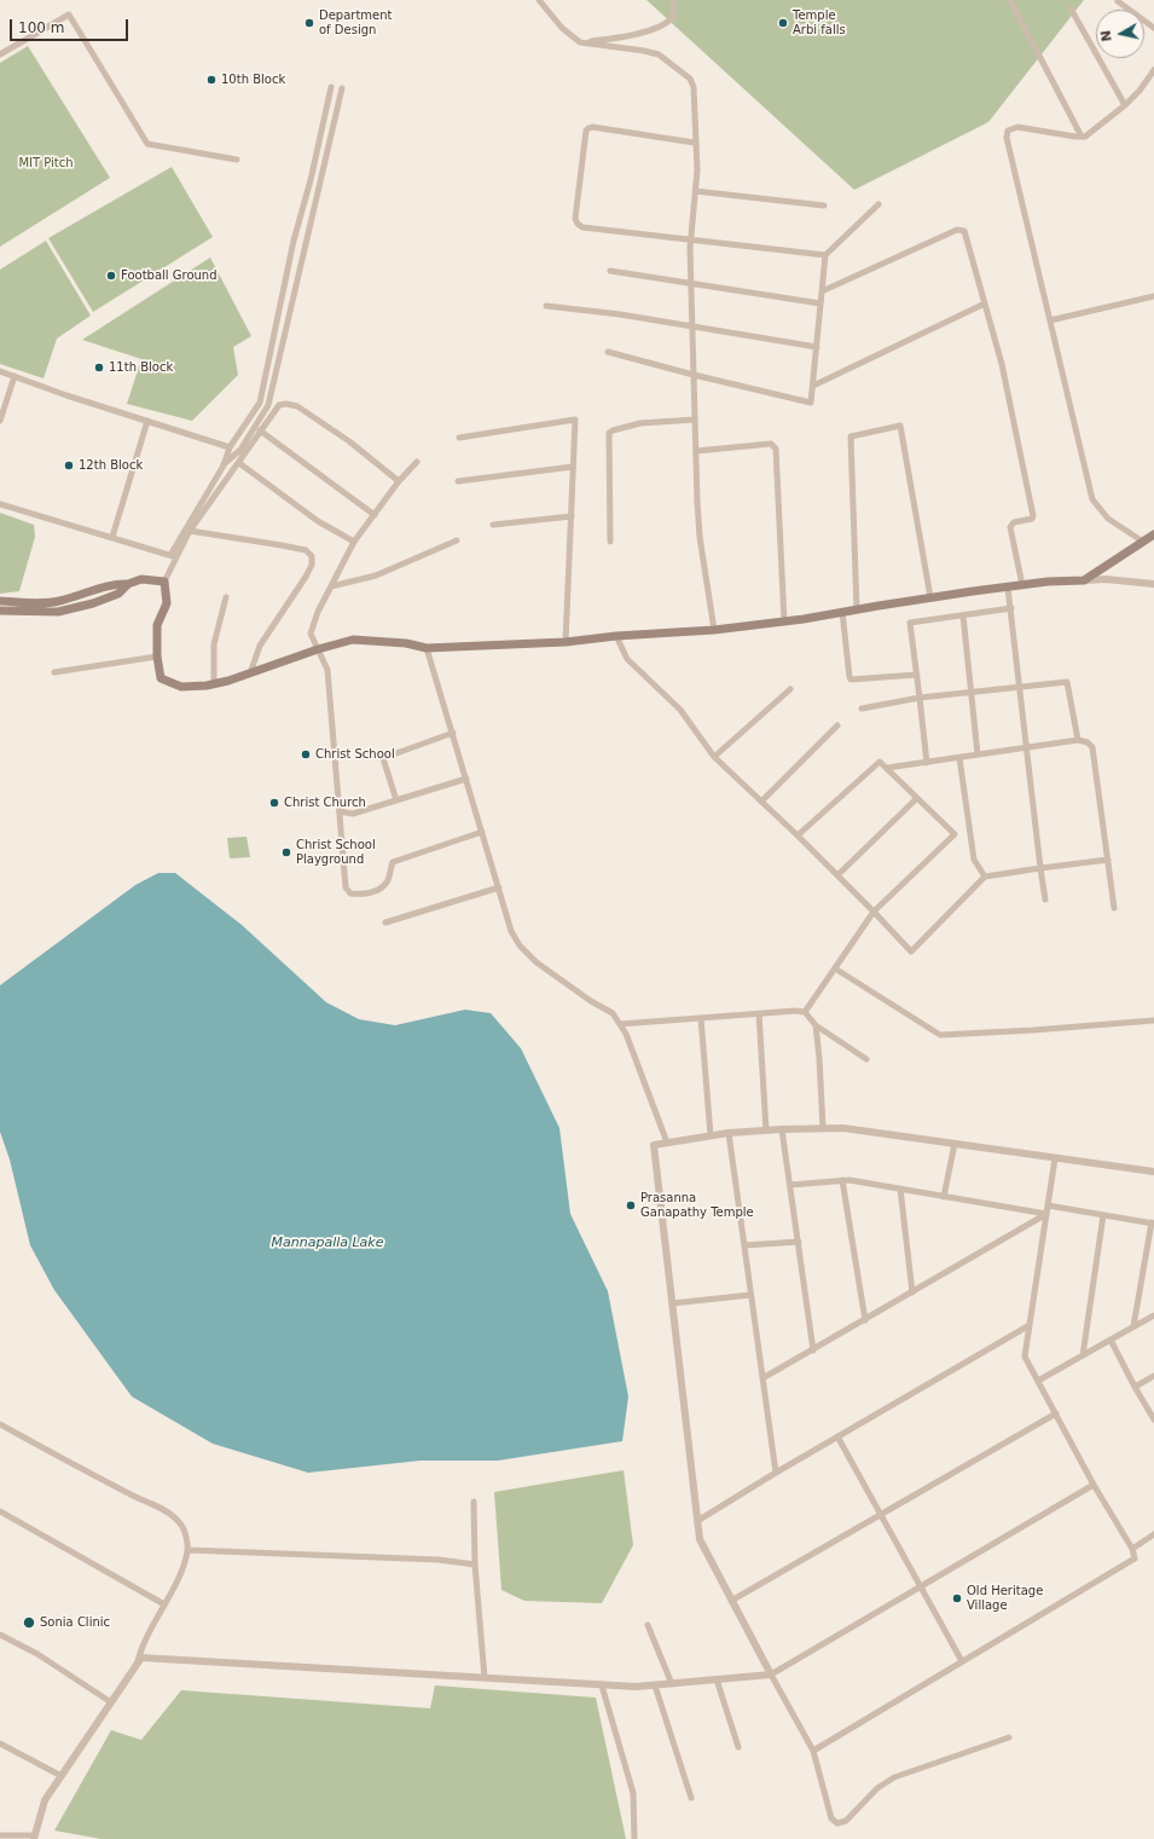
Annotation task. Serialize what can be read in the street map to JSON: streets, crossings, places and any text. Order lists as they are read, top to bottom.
{
  "water": ["Mannapalla Lake"],
  "parks": ["MIT Pitch"],
  "places": [
    "Department of Design",
    "Temple Arbi falls",
    "10th Block",
    "Football Ground",
    "11th Block",
    "12th Block",
    "Christ School",
    "Christ Church",
    "Christ School Playground",
    "Prasanna Ganapathy Temple",
    "Old Heritage Village",
    "Sonia Clinic"
  ],
  "scale_bar": "100 m",
  "north": "left"
}
